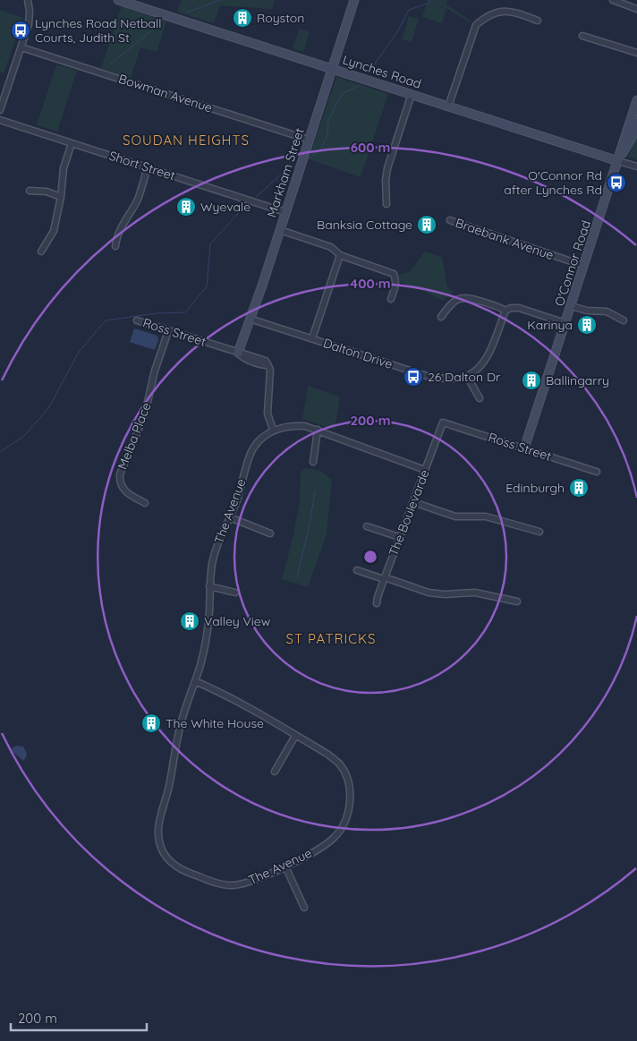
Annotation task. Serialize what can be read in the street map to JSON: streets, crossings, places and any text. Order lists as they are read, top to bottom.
{
  "streets": {
    "street": [
      "Lynches Road",
      "Bowman Avenue",
      "Short Street",
      "Markham Street",
      "Braebank Avenue",
      "O'Connor Road",
      "Ross Street",
      "Dalton Drive",
      "Melba Place",
      "The Avenue",
      "The Boulevarde"
    ]
  },
  "crossings": [
    ["Lynches Road", "Markham Street"],
    ["Lynches Road", "O'Connor Road"],
    ["Bowman Avenue", "Markham Street"],
    ["Short Street", "Markham Street"],
    ["Markham Street", "Ross Street"],
    ["Markham Street", "Dalton Drive"],
    ["Braebank Avenue", "O'Connor Road"],
    ["O'Connor Road", "Ross Street"],
    ["Ross Street", "Melba Place"],
    ["Ross Street", "The Avenue"],
    ["Ross Street", "The Boulevarde"]
  ],
  "districts": ["SOUDAN HEIGHTS", "ST PATRICKS"],
  "places": {
    "building": [
      "Royston",
      "Wyevale",
      "Banksia Cottage",
      "Karinya",
      "Ballingarry",
      "Edinburgh",
      "Valley View",
      "The White House"
    ],
    "bus stop": ["Lynches Road Netball Courts, Judith St", "O'Connor Rd after Lynches Rd", "26 Dalton Dr"]
  },
  "scale_bar": "200 m",
  "rings": ["600 m", "400 m", "200 m"]
}
